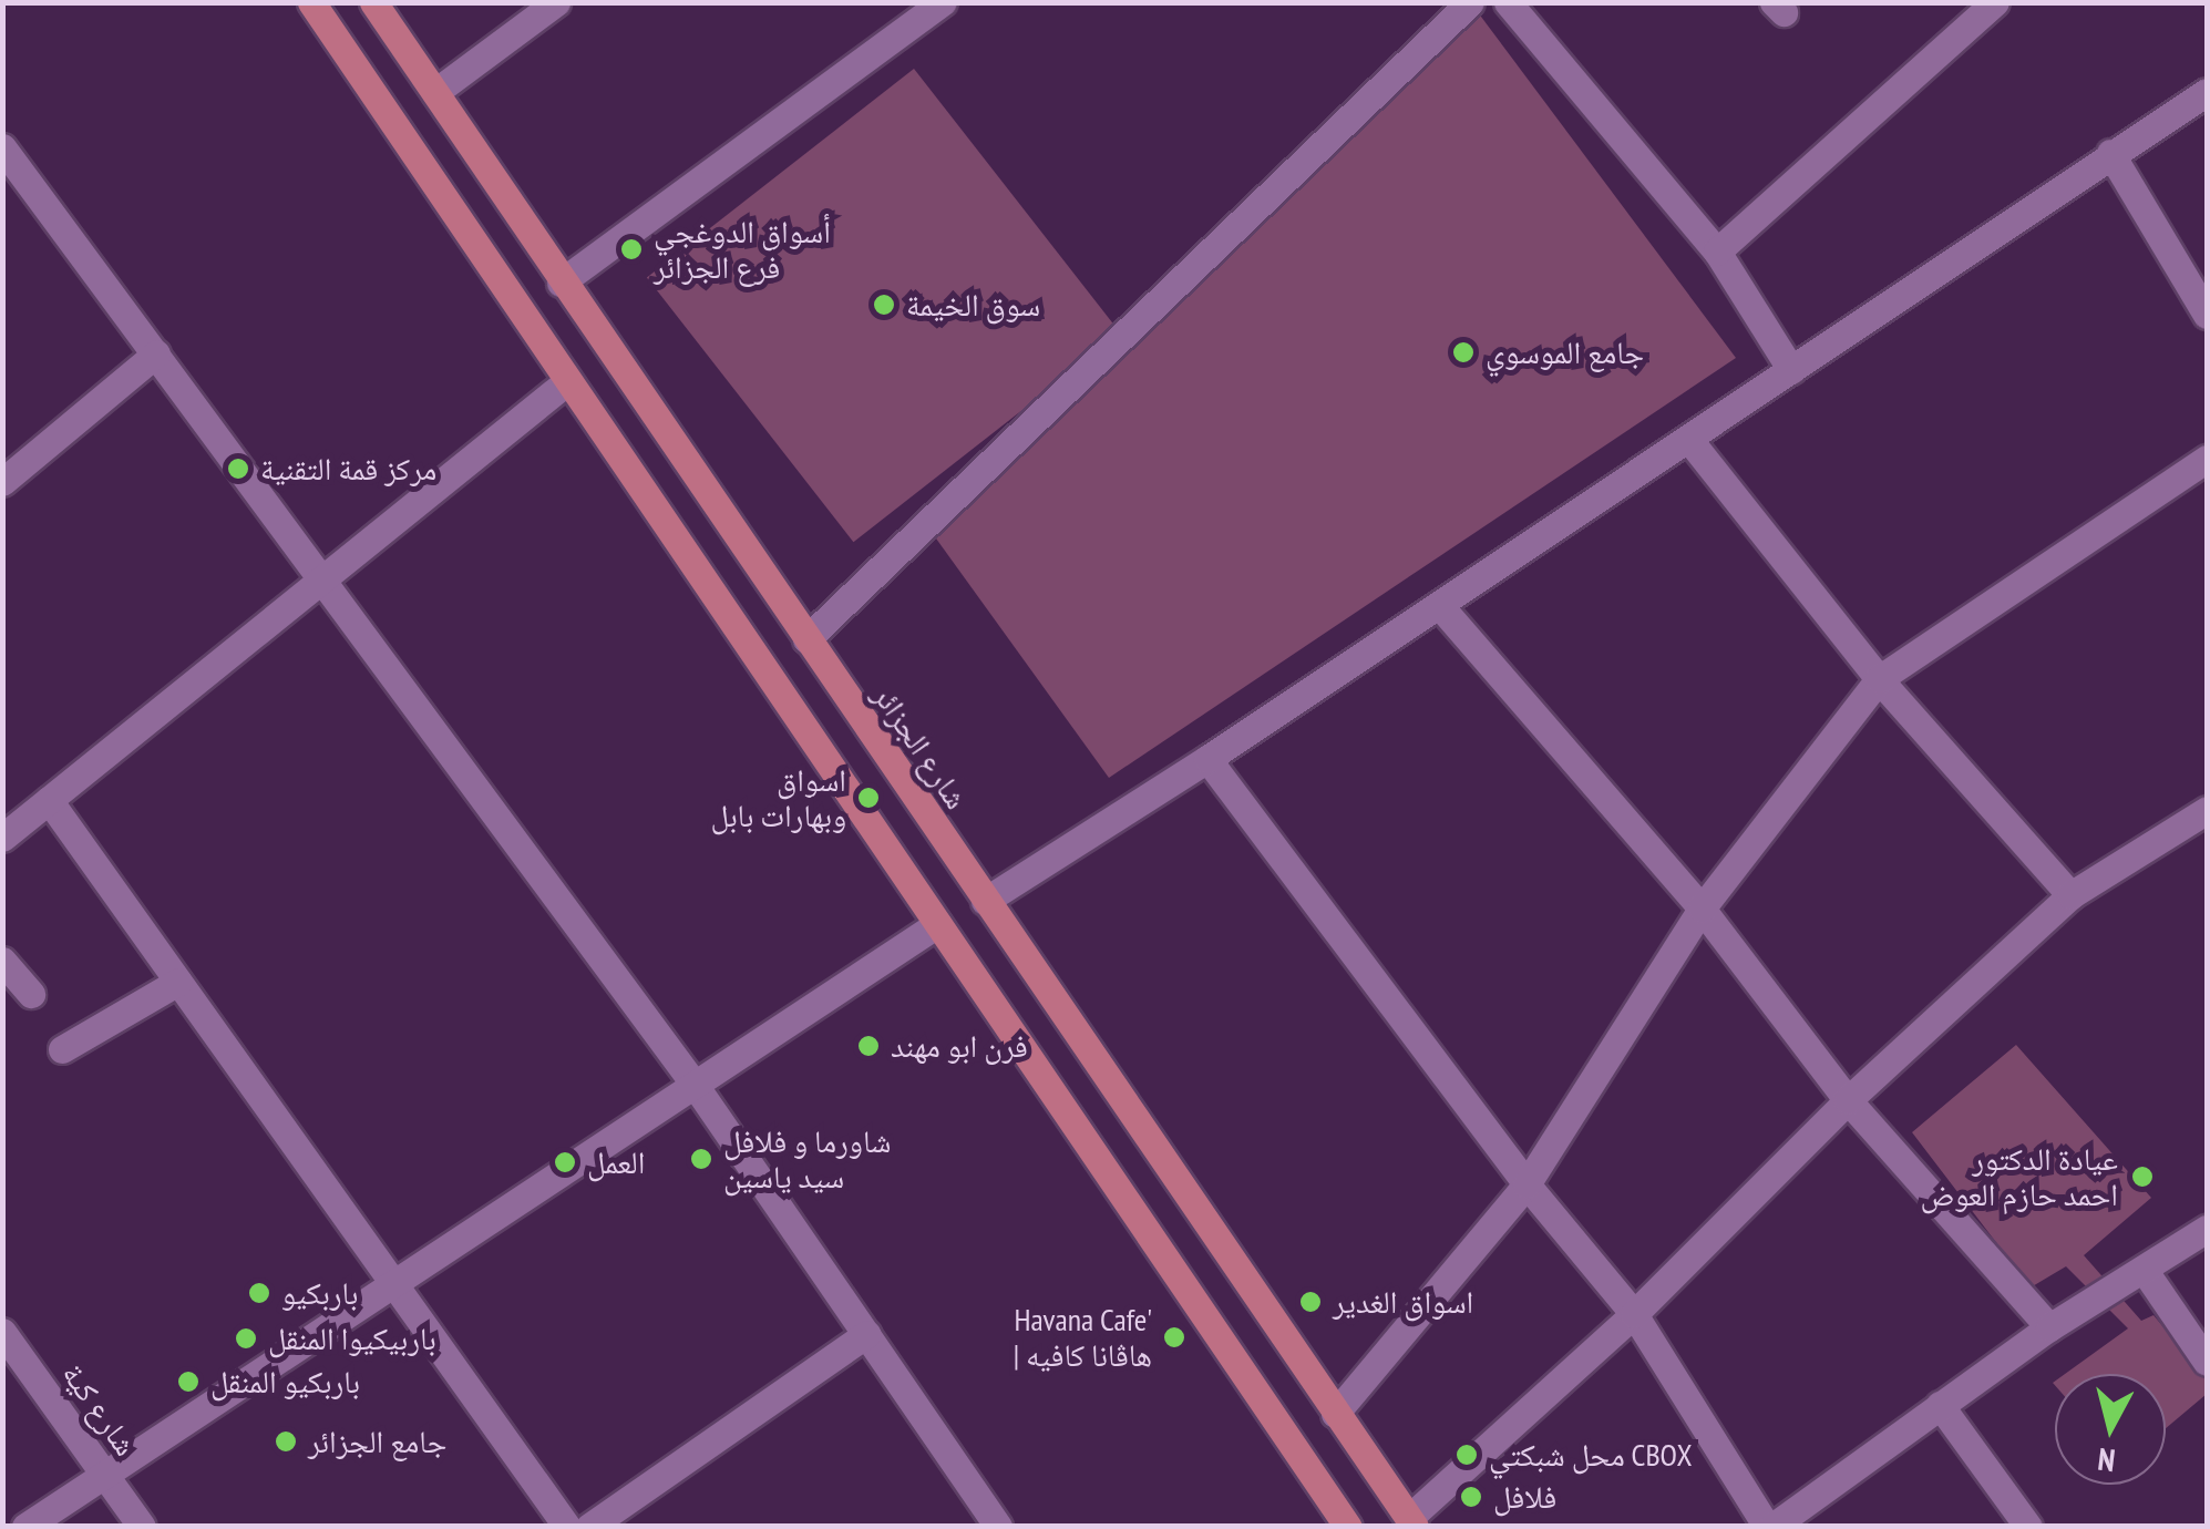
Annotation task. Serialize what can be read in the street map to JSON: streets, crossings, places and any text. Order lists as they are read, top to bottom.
{
  "streets": {
    "main road": ["شارع الجزائر"],
    "street": ["شارع كية"]
  },
  "places": [
    "أسواق الدوغجي فرع الجزائر",
    "سوق الخيمة",
    "جامع الموسوي",
    "مركز قمة التقنية",
    "اسواق وبهارات بابل",
    "فرن ابو مهند",
    "شاورما و فلافل سيد ياسين",
    "العمل",
    "عيادة الدكتور احمد حازم العوض",
    "باربكيو",
    "اسواق الغدير",
    "Havana Cafe' | هاڤانا كافيه",
    "باربيكيوا المنقل",
    "باربكيو المنقل",
    "جامع الجزائر",
    "محل شبكتي CBOX",
    "فلافل"
  ],
  "north": "bottom"
}
